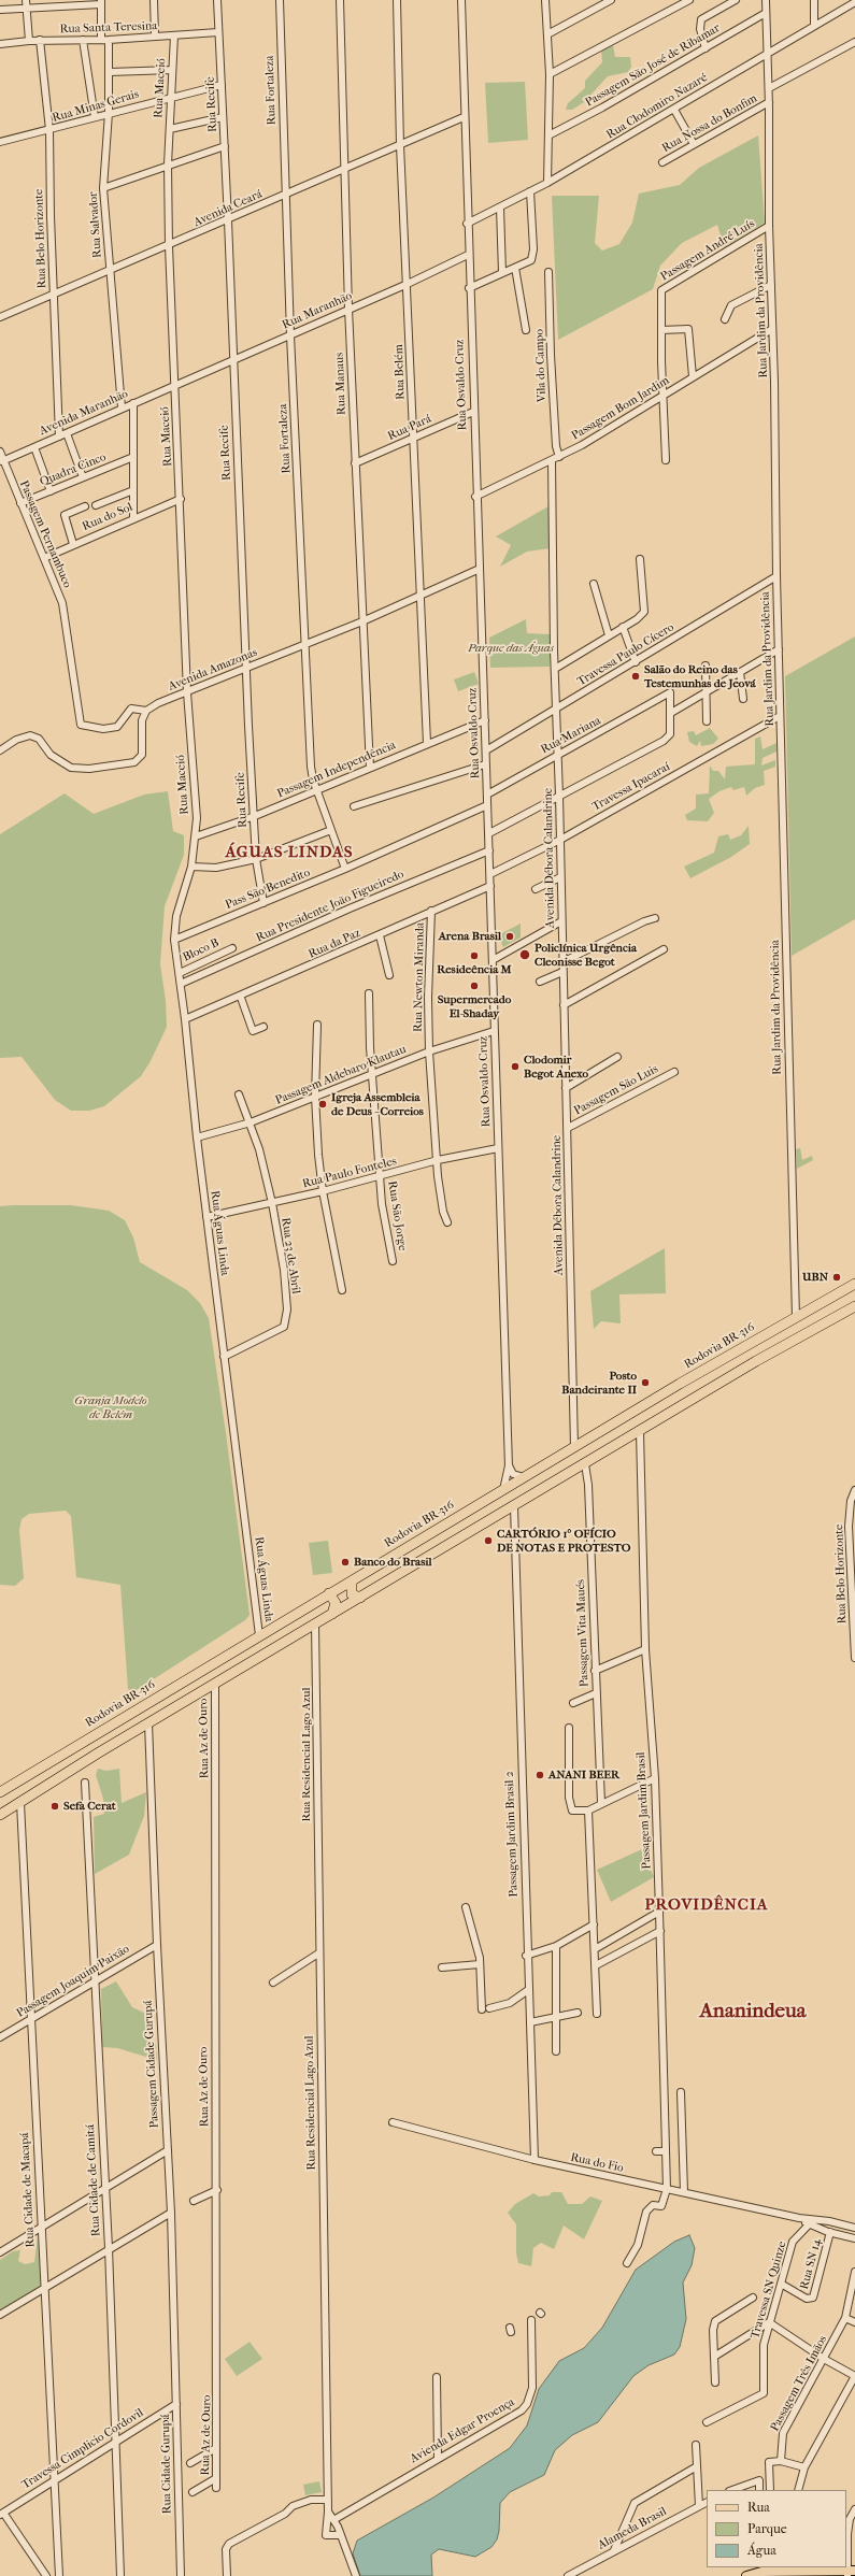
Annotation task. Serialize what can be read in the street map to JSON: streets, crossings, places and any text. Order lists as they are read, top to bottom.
{
  "streets": {
    "highway": ["Rodovia BR-316"],
    "street": [
      "Rua Santa Teresina",
      "Passagem São José de Ribamar",
      "Rua Maceió",
      "Rua Fortaleza",
      "Rua Recife",
      "Rua Minas Gerais",
      "Rua Clodomiro Nazaré",
      "Rua Nossa do Bonfim",
      "Avenida Ceará",
      "Rua Salvador",
      "Rua Belo Horizonte",
      "Passagem André Luís",
      "Rua Maranhão",
      "Rua Jardim da Providência",
      "Vila do Campo",
      "Rua Belém",
      "Rua Manaus",
      "Rua Osvaldo Cruz",
      "Passagem Bom Jardim",
      "Avenida Maranhão",
      "Rua Pará",
      "Quadra Cinco",
      "Rua do Sol",
      "Passagem Pernambuco",
      "Travessa Paulo Cícero",
      "Avenida Amazonas",
      "Rua Mariana",
      "Passagem Independência",
      "Travessa Ipacaraí",
      "Avenida Débora Calandrine",
      "Pass São Benedito",
      "Rua Presidente João Figueiredo",
      "Rua da Paz",
      "Bloco B",
      "Rua Newton Miranda",
      "Passagem Aldebaro Klautau",
      "Passagem São Luis",
      "Rua Paulo Fonteles",
      "Rua São Jorge",
      "Rua Águas Linda",
      "Rua 23 de Abril",
      "Passagem Vita Maués",
      "Rua Az de Ouro",
      "Rua Residencial Lago Azul",
      "Passagem Jardim Brasil",
      "Passagem Jardim Brasil 2",
      "Passagem Joaquim Paixão",
      "Passagem Cidade Gurupá",
      "Rua do Fio",
      "Rua Cidade de Camitá",
      "Rua Cidade de Macapá",
      "Rua SN 14",
      "Travessa SN Quinze",
      "Passagem Três Imãos",
      "Avienda Edgar Proença",
      "Travessa Cimplicio Cordovil",
      "Rua Cidade Gurupá",
      "Alameda Brasil"
    ]
  },
  "crossings": [
    ["Rua Santa Teresina", "Rua Maceió"],
    ["Rua Santa Teresina", "Rua Recife"],
    ["Rua Santa Teresina", "Rua Salvador"],
    ["Rua Santa Teresina", "Rua Belo Horizonte"],
    ["Passagem São José de Ribamar", "Rua Jardim da Providência"],
    ["Rua Maceió", "Rua Minas Gerais"],
    ["Rua Maceió", "Avenida Ceará"],
    ["Rua Maceió", "Rua Maranhão"],
    ["Rua Maceió", "Avenida Maranhão"],
    ["Rua Maceió", "Rua do Sol"],
    ["Rua Maceió", "Avenida Amazonas"],
    ["Rua Maceió", "Passagem Independência"],
    ["Rua Maceió", "Rua Águas Linda"],
    ["Rua Fortaleza", "Avenida Ceará"],
    ["Rua Fortaleza", "Rua Maranhão"],
    ["Rua Fortaleza", "Avenida Amazonas"],
    ["Rua Fortaleza", "Passagem Independência"],
    ["Rua Fortaleza", "Pass São Benedito"],
    ["Rua Recife", "Rua Minas Gerais"],
    ["Rua Recife", "Avenida Ceará"],
    ["Rua Recife", "Rua Maranhão"],
    ["Rua Recife", "Avenida Amazonas"],
    ["Rua Recife", "Passagem Independência"],
    ["Rua Recife", "Pass São Benedito"],
    ["Rua Minas Gerais", "Rua Salvador"],
    ["Rua Minas Gerais", "Rua Belo Horizonte"],
    ["Rua Clodomiro Nazaré", "Rua Jardim da Providência"],
    ["Rua Clodomiro Nazaré", "Rua Osvaldo Cruz"],
    ["Rua Nossa do Bonfim", "Rua Jardim da Providência"],
    ["Avenida Ceará", "Rua Salvador"],
    ["Avenida Ceará", "Rua Belo Horizonte"],
    ["Avenida Ceará", "Rua Belém"],
    ["Avenida Ceará", "Rua Manaus"],
    ["Avenida Ceará", "Rua Osvaldo Cruz"],
    ["Rua Salvador", "Avenida Maranhão"],
    ["Rua Belo Horizonte", "Avenida Maranhão"],
    ["Passagem André Luís", "Rua Jardim da Providência"],
    ["Rua Maranhão", "Rua Belém"],
    ["Rua Maranhão", "Rua Manaus"],
    ["Rua Maranhão", "Rua Osvaldo Cruz"],
    ["Rua Maranhão", "Avenida Maranhão"],
    ["Rua Jardim da Providência", "Passagem Bom Jardim"],
    ["Rua Jardim da Providência", "Travessa Paulo Cícero"],
    ["Rua Jardim da Providência", "Travessa Ipacaraí"],
    ["Rua Jardim da Providência", "Rodovia BR-316"],
    ["Vila do Campo", "Passagem Bom Jardim"],
    ["Rua Belém", "Rua Pará"],
    ["Rua Belém", "Avenida Amazonas"],
    ["Rua Belém", "Passagem Independência"],
    ["Rua Manaus", "Rua Pará"],
    ["Rua Manaus", "Avenida Amazonas"],
    ["Rua Manaus", "Passagem Independência"],
    ["Rua Osvaldo Cruz", "Passagem Bom Jardim"],
    ["Rua Osvaldo Cruz", "Rua Pará"],
    ["Rua Osvaldo Cruz", "Travessa Paulo Cícero"],
    ["Rua Osvaldo Cruz", "Avenida Amazonas"],
    ["Rua Osvaldo Cruz", "Rua Mariana"],
    ["Rua Osvaldo Cruz", "Passagem Independência"],
    ["Rua Osvaldo Cruz", "Travessa Ipacaraí"],
    ["Rua Osvaldo Cruz", "Pass São Benedito"],
    ["Rua Osvaldo Cruz", "Rua Presidente João Figueiredo"],
    ["Rua Osvaldo Cruz", "Rua da Paz"],
    ["Rua Osvaldo Cruz", "Passagem Aldebaro Klautau"],
    ["Rua Osvaldo Cruz", "Rua Paulo Fonteles"],
    ["Rua Osvaldo Cruz", "Rodovia BR-316"],
    ["Passagem Bom Jardim", "Avenida Débora Calandrine"],
    ["Avenida Maranhão", "Passagem Pernambuco"],
    ["Quadra Cinco", "Passagem Pernambuco"],
    ["Rua do Sol", "Passagem Pernambuco"],
    ["Passagem Pernambuco", "Avenida Amazonas"],
    ["Travessa Paulo Cícero", "Avenida Débora Calandrine"],
    ["Rua Mariana", "Avenida Débora Calandrine"],
    ["Passagem Independência", "Rua Águas Linda"],
    ["Travessa Ipacaraí", "Avenida Débora Calandrine"],
    ["Avenida Débora Calandrine", "Passagem São Luis"],
    ["Avenida Débora Calandrine", "Rodovia BR-316"],
    ["Pass São Benedito", "Rua Águas Linda"],
    ["Rua Presidente João Figueiredo", "Rua Águas Linda"],
    ["Rua da Paz", "Rua Newton Miranda"],
    ["Rua da Paz", "Rua Águas Linda"],
    ["Bloco B", "Rua Águas Linda"],
    ["Rua Newton Miranda", "Passagem Aldebaro Klautau"],
    ["Rua Newton Miranda", "Rua Paulo Fonteles"],
    ["Passagem Aldebaro Klautau", "Rua São Jorge"],
    ["Passagem Aldebaro Klautau", "Rua Águas Linda"],
    ["Passagem Aldebaro Klautau", "Rua 23 de Abril"],
    ["Rua Paulo Fonteles", "Rua São Jorge"],
    ["Rua Paulo Fonteles", "Rua Águas Linda"],
    ["Rua Paulo Fonteles", "Rua 23 de Abril"],
    ["Rua Águas Linda", "Rua 23 de Abril"],
    ["Rua Águas Linda", "Rodovia BR-316"],
    ["Passagem Jardim Brasil", "Rua do Fio"],
    ["Passagem Jardim Brasil 2", "Rua do Fio"],
    ["Passagem Joaquim Paixão", "Passagem Cidade Gurupá"],
    ["Passagem Joaquim Paixão", "Rua Cidade de Camitá"],
    ["Passagem Joaquim Paixão", "Rua Cidade de Macapá"],
    ["Passagem Cidade Gurupá", "Travessa Cimplicio Cordovil"],
    ["Passagem Cidade Gurupá", "Rua Cidade Gurupá"],
    ["Rua do Fio", "Rua SN 14"],
    ["Rua do Fio", "Travessa SN Quinze"],
    ["Rua Cidade de Camitá", "Travessa Cimplicio Cordovil"],
    ["Rua Cidade de Macapá", "Travessa Cimplicio Cordovil"],
    ["Rua SN 14", "Travessa SN Quinze"],
    ["Travessa Cimplicio Cordovil", "Rua Cidade Gurupá"]
  ],
  "districts": ["ÁGUAS LINDAS", "PROVIDÊNCIA", "Ananindeua"],
  "parks": ["Parque das Águas", "Granja Modelo de Belém"],
  "places": [
    "Salão do Reino das Testemunhas de Jeová",
    "Arena Brasil",
    "Policlínica Urgência Cleonisse Begot",
    "Resideência M",
    "Supermercado El-Shaday",
    "Clodomir Begot Anexo",
    "Igreja Assembleia de Deus - Correios",
    "UBN",
    "Posto Bandeirante II",
    "CARTÓRIO 1º OFÍCIO DE NOTAS E PROTESTO",
    "Banco do Brasil",
    "ANANI BEER",
    "Sefa Cerat"
  ],
  "legend": ["Rua", "Parque", "Água"]
}
